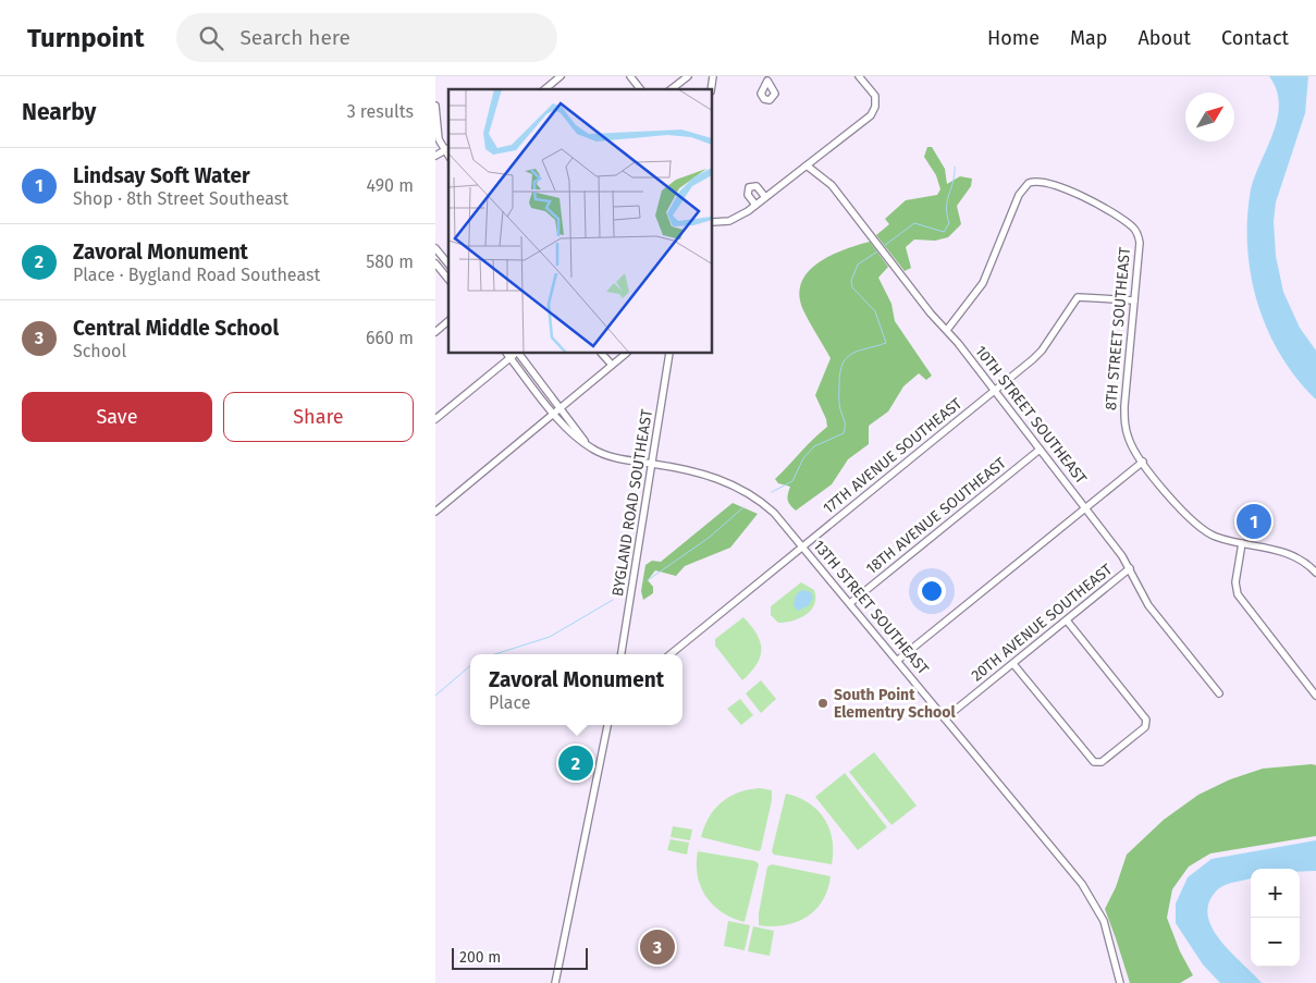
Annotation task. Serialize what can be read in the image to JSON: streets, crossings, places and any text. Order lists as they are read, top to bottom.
{
  "streets": {
    "street": [
      "8TH STREET SOUTHEAST",
      "10TH STREET SOUTHEAST",
      "17TH AVENUE SOUTHEAST",
      "BYGLAND ROAD SOUTHEAST",
      "18TH AVENUE SOUTHEAST",
      "13TH STREET SOUTHEAST",
      "20TH AVENUE SOUTHEAST"
    ]
  },
  "crossings": [
    ["8TH STREET SOUTHEAST", "10TH STREET SOUTHEAST"],
    ["8TH STREET SOUTHEAST", "17TH AVENUE SOUTHEAST"],
    ["10TH STREET SOUTHEAST", "17TH AVENUE SOUTHEAST"],
    ["10TH STREET SOUTHEAST", "18TH AVENUE SOUTHEAST"],
    ["10TH STREET SOUTHEAST", "20TH AVENUE SOUTHEAST"],
    ["17TH AVENUE SOUTHEAST", "13TH STREET SOUTHEAST"],
    ["BYGLAND ROAD SOUTHEAST", "13TH STREET SOUTHEAST"],
    ["18TH AVENUE SOUTHEAST", "13TH STREET SOUTHEAST"],
    ["13TH STREET SOUTHEAST", "20TH AVENUE SOUTHEAST"]
  ],
  "places": ["South Point Elementry School"],
  "scale_bar": "200 m",
  "north": "top right",
  "page": {
    "header": "Turnpoint",
    "search": "Search here",
    "nav": [
      "Home",
      "Map",
      "About",
      "Contact"
    ],
    "heading": ["Nearby", "3 results"],
    "list": [
      {
        "mark": "1",
        "name": "Lindsay Soft Water",
        "note": "Shop · 8th Street Southeast",
        "value": "490 m"
      },
      {
        "mark": "2",
        "name": "Zavoral Monument",
        "note": "Place · Bygland Road Southeast",
        "value": "580 m"
      },
      {
        "mark": "3",
        "name": "Central Middle School",
        "note": "School",
        "value": "660 m"
      }
    ],
    "buttons": ["Save", "Share"],
    "pins": ["1", "2", "3"],
    "popup": ["Zavoral Monument", "Place"],
    "map_buttons": ["+", "−"],
    "scale": "200 m"
  }
}
